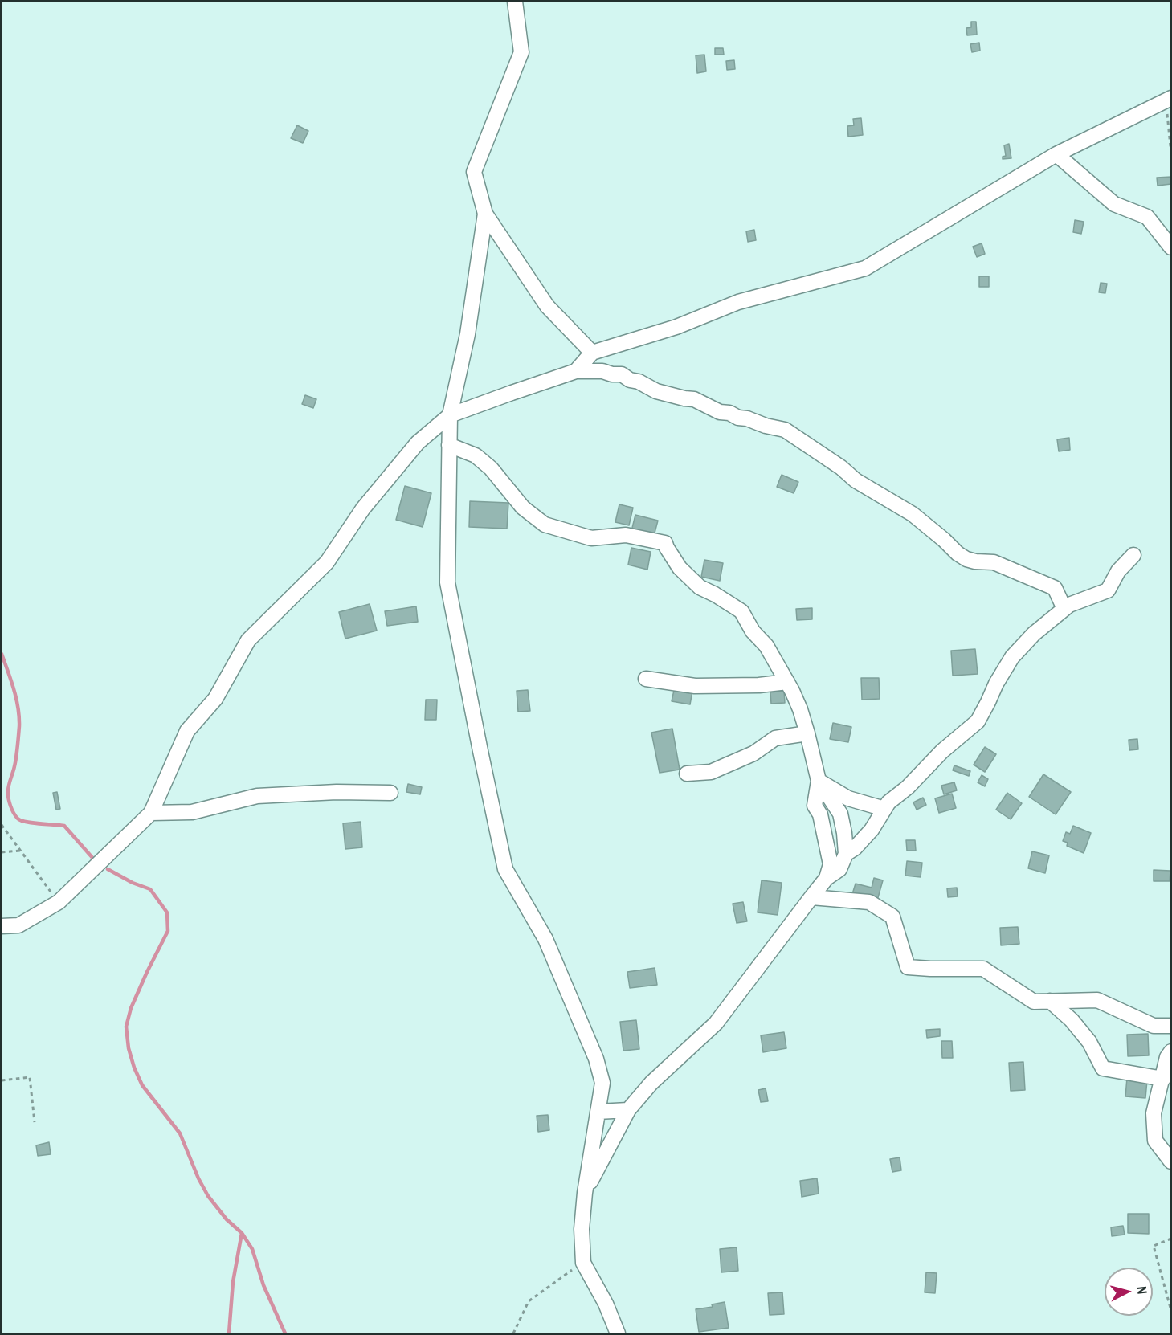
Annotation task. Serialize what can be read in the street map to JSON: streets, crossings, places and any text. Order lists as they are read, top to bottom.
{
  "north": "right"
}
